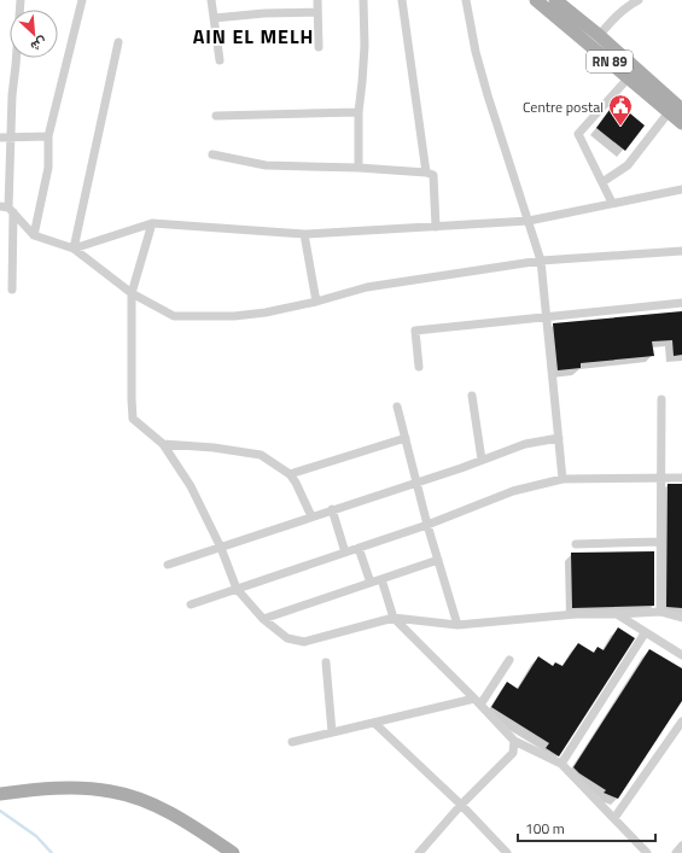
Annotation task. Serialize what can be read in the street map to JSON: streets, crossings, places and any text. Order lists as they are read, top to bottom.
{
  "streets": {
    "main road": ["RN 89"]
  },
  "districts": ["AIN EL MELH"],
  "places": {
    "public building": ["Centre postal"]
  },
  "scale_bar": "100 m",
  "north": "bottom right"
}
